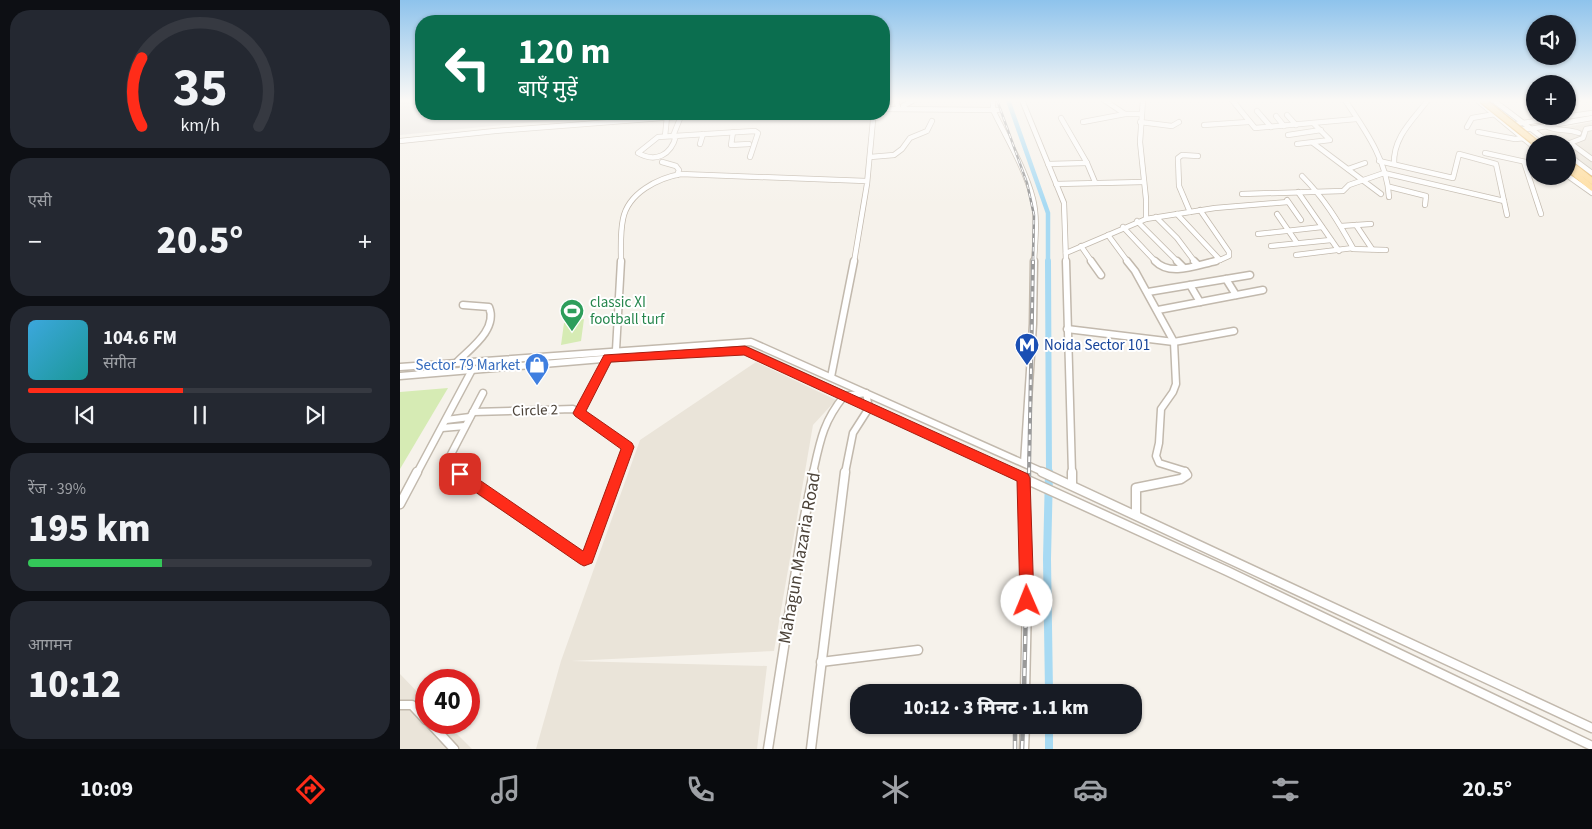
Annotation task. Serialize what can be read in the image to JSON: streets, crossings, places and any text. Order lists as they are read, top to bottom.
{
  "streets": {
    "street": ["Circle 2", "Mahagun Mazaria Road"]
  },
  "places": {
    "sports": ["classic XI football turf"],
    "metro station": ["Noida Sector 101"],
    "shop": ["Sector 79 Market"]
  },
  "page": {
    "map_buttons": ["+", "−"],
    "turn": ["120 m", "बाएँ मुड़ें"],
    "tile": [
      "एसी",
      ["रेंज · 39%", "195 km"],
      ["आगमन", "10:12"]
    ],
    "heat": ["−", "20.5°", "+"],
    "song": ["104.6 FM", "संगीत"],
    "limit": "40",
    "trip": "10:12 · 3 मिनट · 1.1 km",
    "tabs": ["10:09", "20.5°"],
    "gauge": ["35", "km/h"]
  }
}
